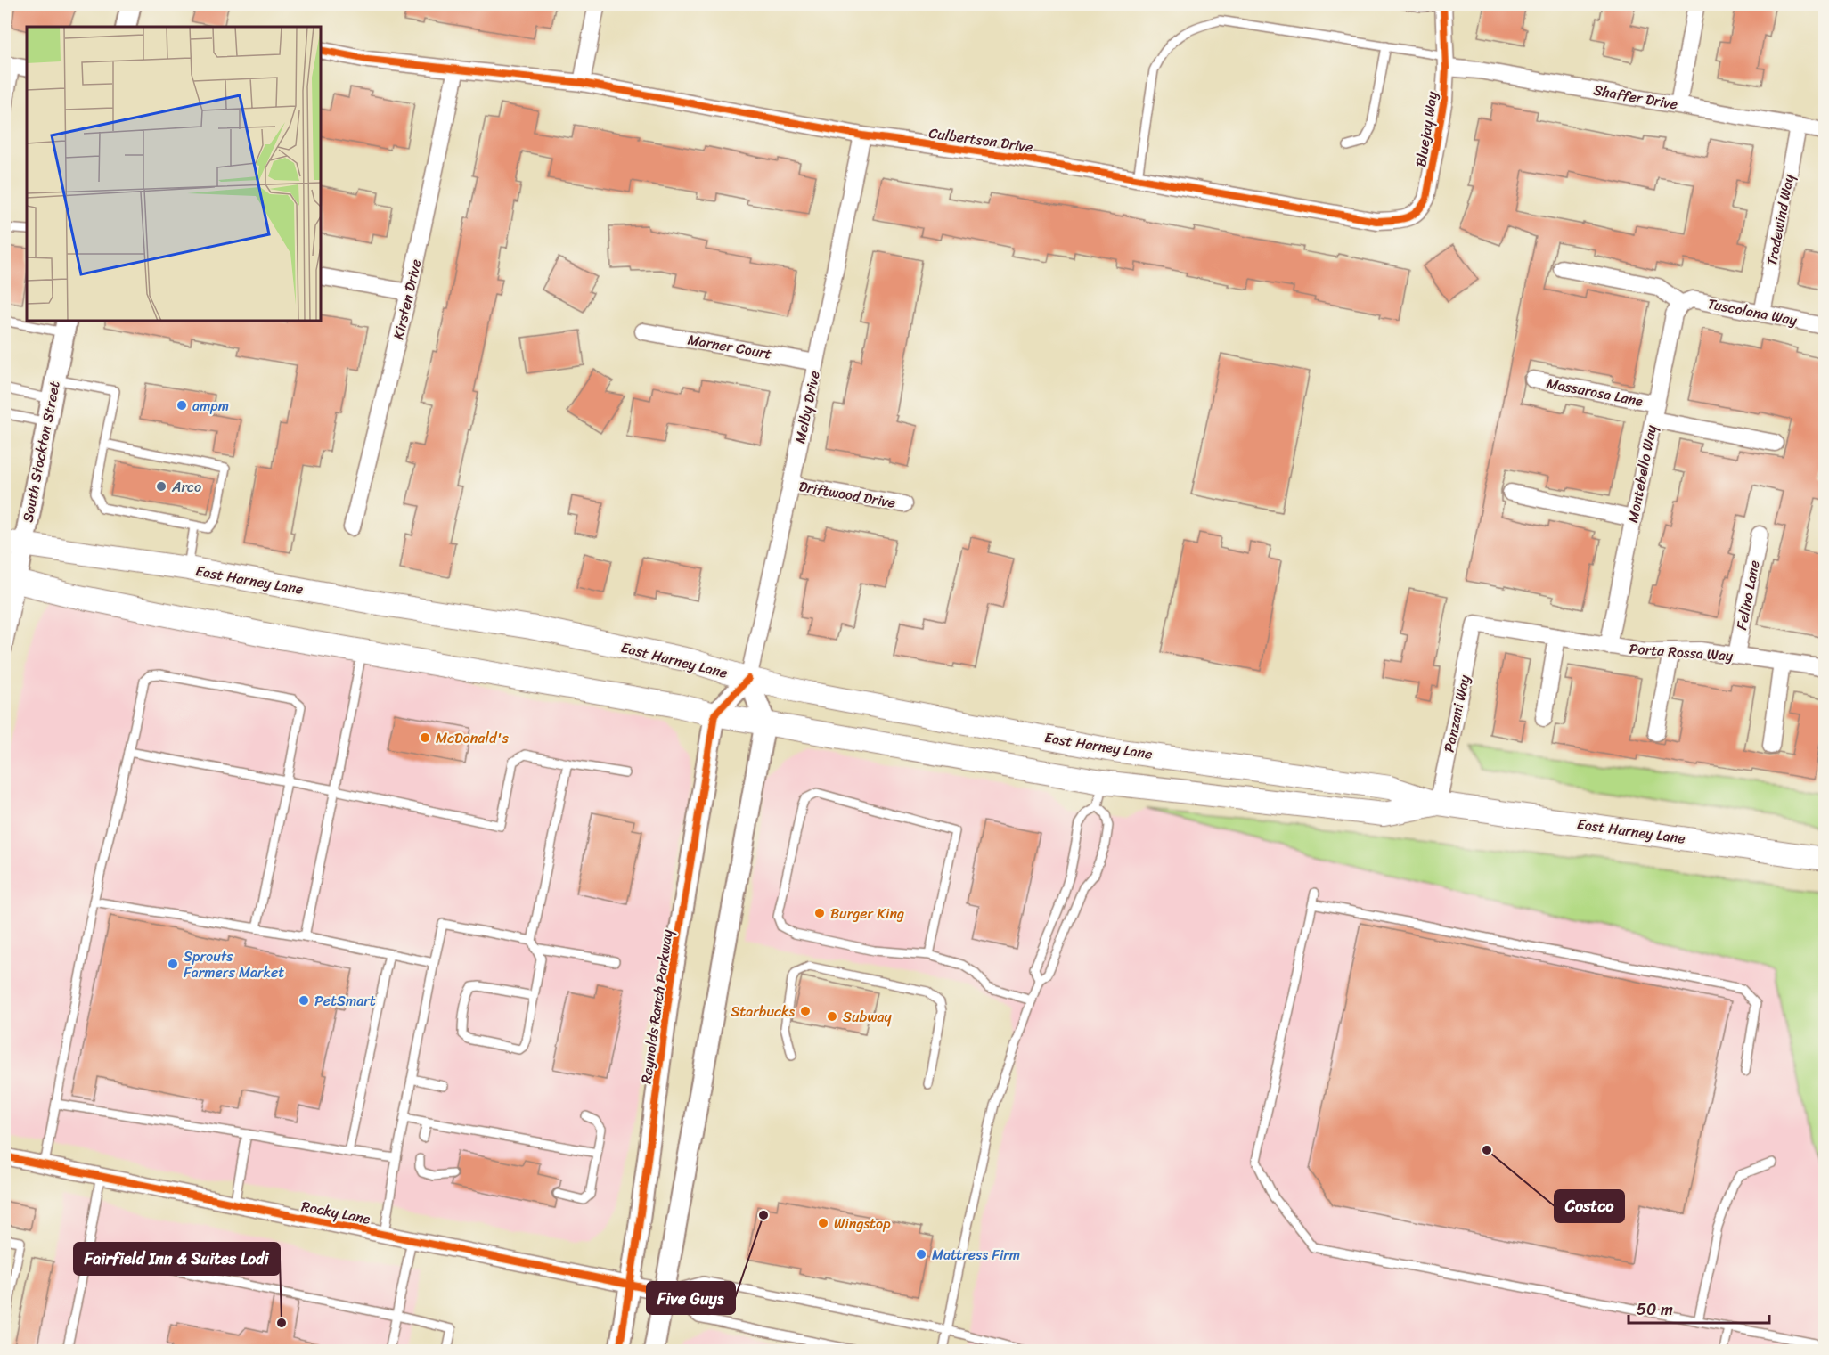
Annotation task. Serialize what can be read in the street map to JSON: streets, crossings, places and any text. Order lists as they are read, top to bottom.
{
  "streets": {
    "main road": ["East Harney Lane"],
    "street": [
      "Shaffer Drive",
      "Bluejay Way",
      "Culbertson Drive",
      "Tradewind Way",
      "Kirsten Drive",
      "Tuscolana Way",
      "Marner Court",
      "Massarosa Lane",
      "Melby Drive",
      "South Stockton Street",
      "Montebello Way",
      "Driftwood Drive",
      "Felino Lane",
      "Porta Rossa Way",
      "Panzani Way",
      "Reynolds Ranch Parkway",
      "Rocky Lane"
    ]
  },
  "crossings": [
    ["Shaffer Drive", "Bluejay Way"],
    ["Shaffer Drive", "Tradewind Way"],
    ["Bluejay Way", "Culbertson Drive"],
    ["Culbertson Drive", "Kirsten Drive"],
    ["Culbertson Drive", "Melby Drive"],
    ["Tradewind Way", "Tuscolana Way"],
    ["Tuscolana Way", "Montebello Way"],
    ["Marner Court", "Melby Drive"],
    ["Massarosa Lane", "Montebello Way"],
    ["Melby Drive", "Driftwood Drive"],
    ["Melby Drive", "East Harney Lane"],
    ["South Stockton Street", "East Harney Lane"],
    ["Montebello Way", "Porta Rossa Way"],
    ["East Harney Lane", "Panzani Way"],
    ["East Harney Lane", "Reynolds Ranch Parkway"],
    ["Felino Lane", "Porta Rossa Way"],
    ["Porta Rossa Way", "Panzani Way"],
    ["Reynolds Ranch Parkway", "Rocky Lane"]
  ],
  "places": [
    "ampm",
    "Arco",
    "McDonald's",
    "Burger King",
    "Sprouts Farmers Market",
    "PetSmart",
    "Starbucks",
    "Subway",
    "Costco",
    "Five Guys",
    "Wingstop",
    "Mattress Firm",
    "Fairfield Inn & Suites Lodi"
  ],
  "scale_bar": "50 m"
}
